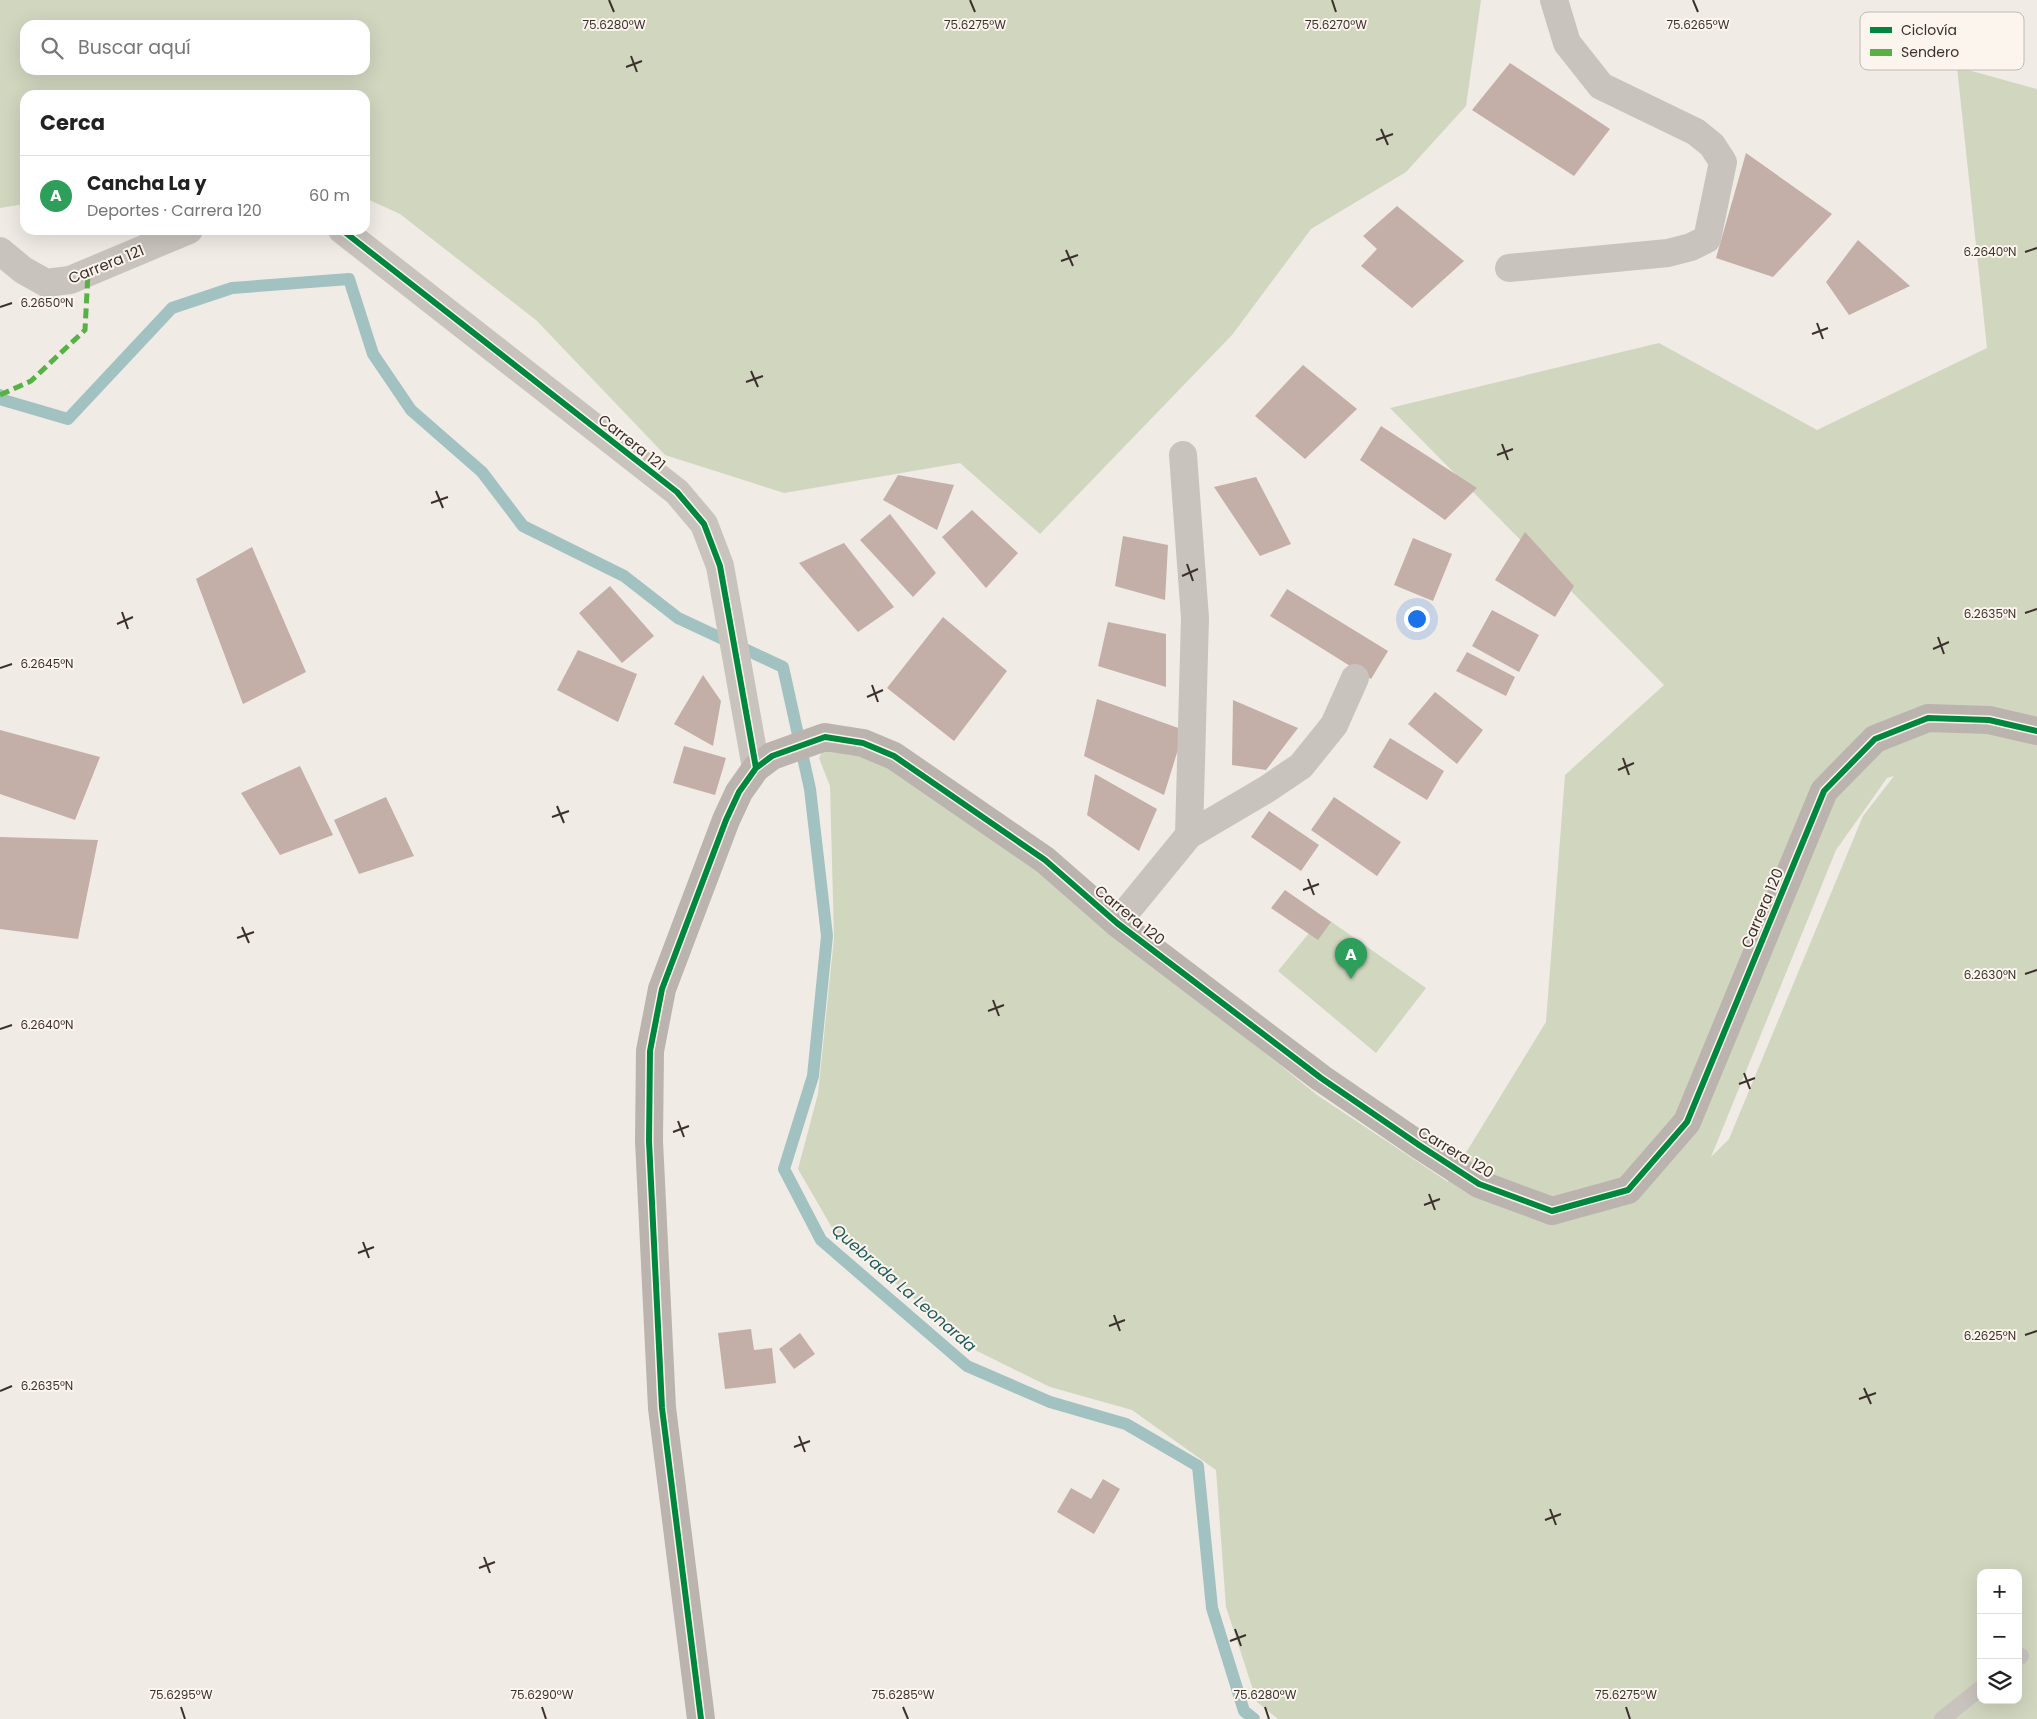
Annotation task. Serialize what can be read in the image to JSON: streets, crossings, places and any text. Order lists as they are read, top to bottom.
{
  "streets": {
    "street": ["Carrera 121", "Carrera 120"]
  },
  "crossings": [
    ["Carrera 121", "Carrera 120"]
  ],
  "water": ["Quebrada La Leonarda"],
  "legend": ["Ciclovía", "Sendero"],
  "page": {
    "search": "Buscar aquí",
    "heading": "Cerca",
    "list": [
      {
        "mark": "A",
        "name": "Cancha La y",
        "note": "Deportes · Carrera 120",
        "value": "60 m"
      }
    ],
    "pins": "A",
    "map_buttons": ["+", "−"]
  },
  "coordinates": [
    "75.6280°W",
    "75.6275°W",
    "75.6270°W",
    "75.6265°W",
    "6.2640°N",
    "6.2650°N",
    "6.2635°N",
    "6.2645°N",
    "6.2630°N",
    "6.2625°N",
    "75.6295°W",
    "75.6290°W",
    "75.6285°W"
  ]
}
